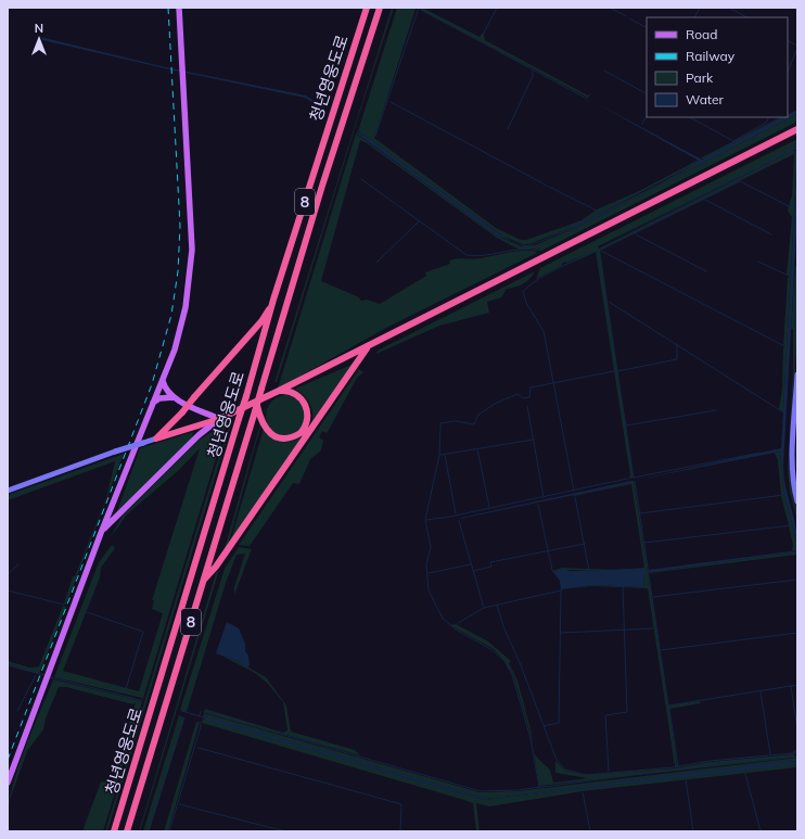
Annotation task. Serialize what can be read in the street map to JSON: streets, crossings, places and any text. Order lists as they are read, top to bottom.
{
  "streets": {
    "highway": ["청년영웅도로", "8"]
  },
  "legend": [
    "Road",
    "Railway",
    "Park",
    "Water"
  ],
  "north": "top"
}
